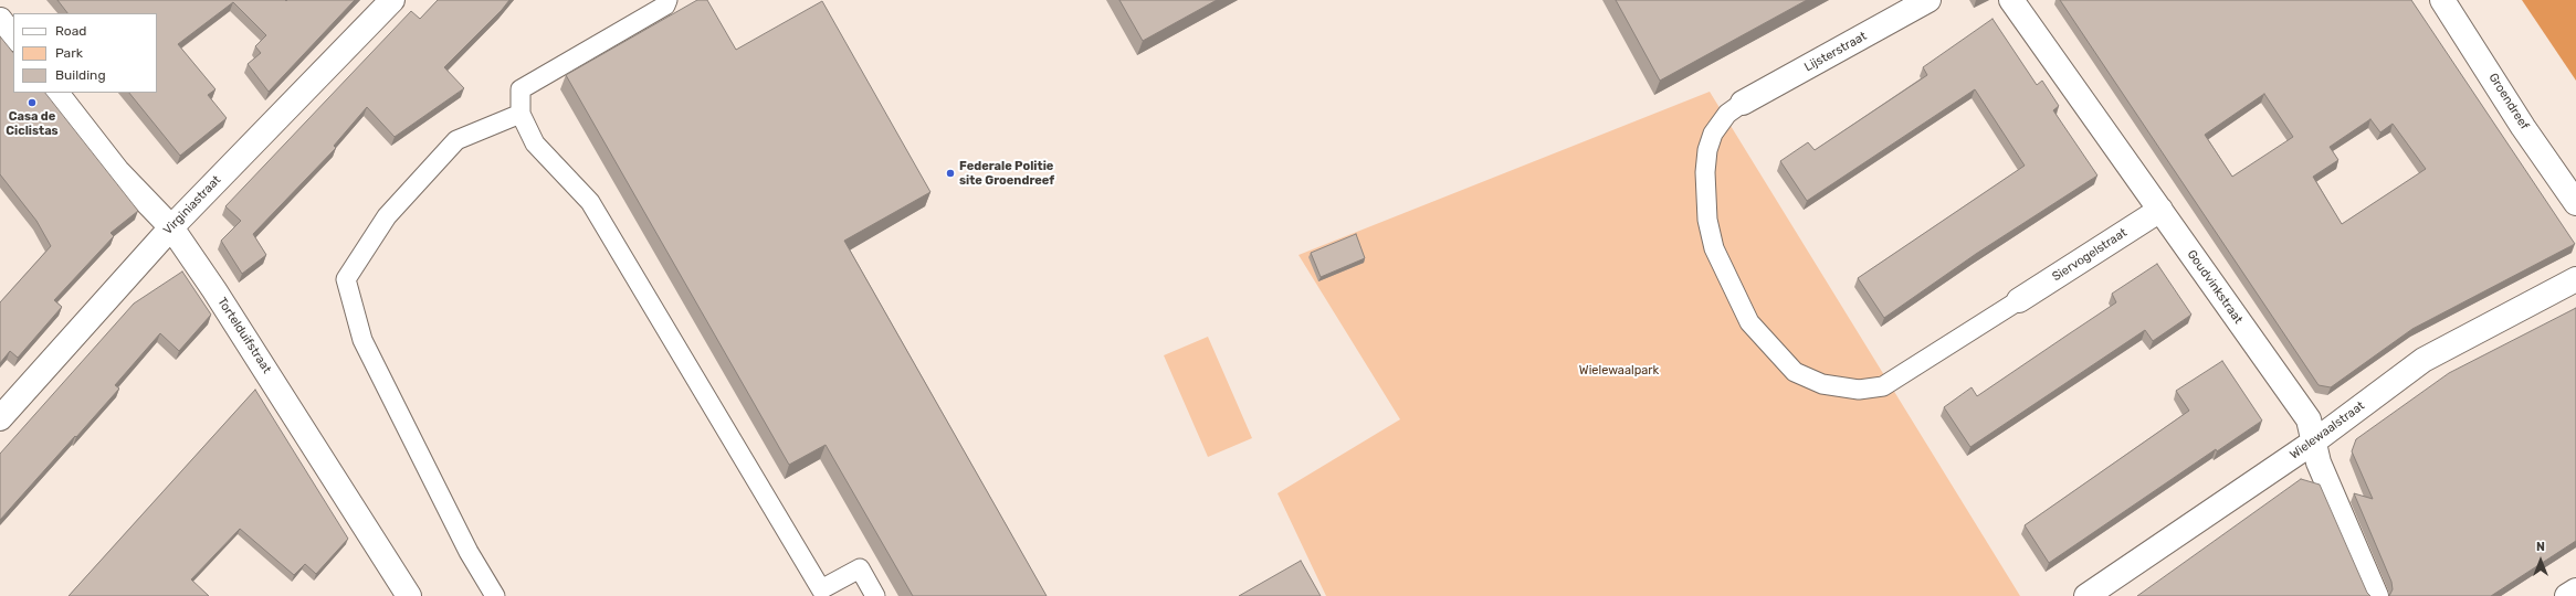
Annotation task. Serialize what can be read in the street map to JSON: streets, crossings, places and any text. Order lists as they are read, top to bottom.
{
  "streets": {
    "street": [
      "Lijsterstraat",
      "Groendreef",
      "Virginiastraat",
      "Siervogelstraat",
      "Goudvinkstraat",
      "Tortelduifstraat",
      "Wielewaalstraat"
    ]
  },
  "crossings": [
    ["Virginiastraat", "Tortelduifstraat"],
    ["Siervogelstraat", "Goudvinkstraat"],
    ["Goudvinkstraat", "Wielewaalstraat"]
  ],
  "parks": ["Wielewaalpark"],
  "places": ["Casa de Ciclistas", "Federale Politie site Groendreef"],
  "legend": ["Road", "Park", "Building"],
  "north": "top"
}
